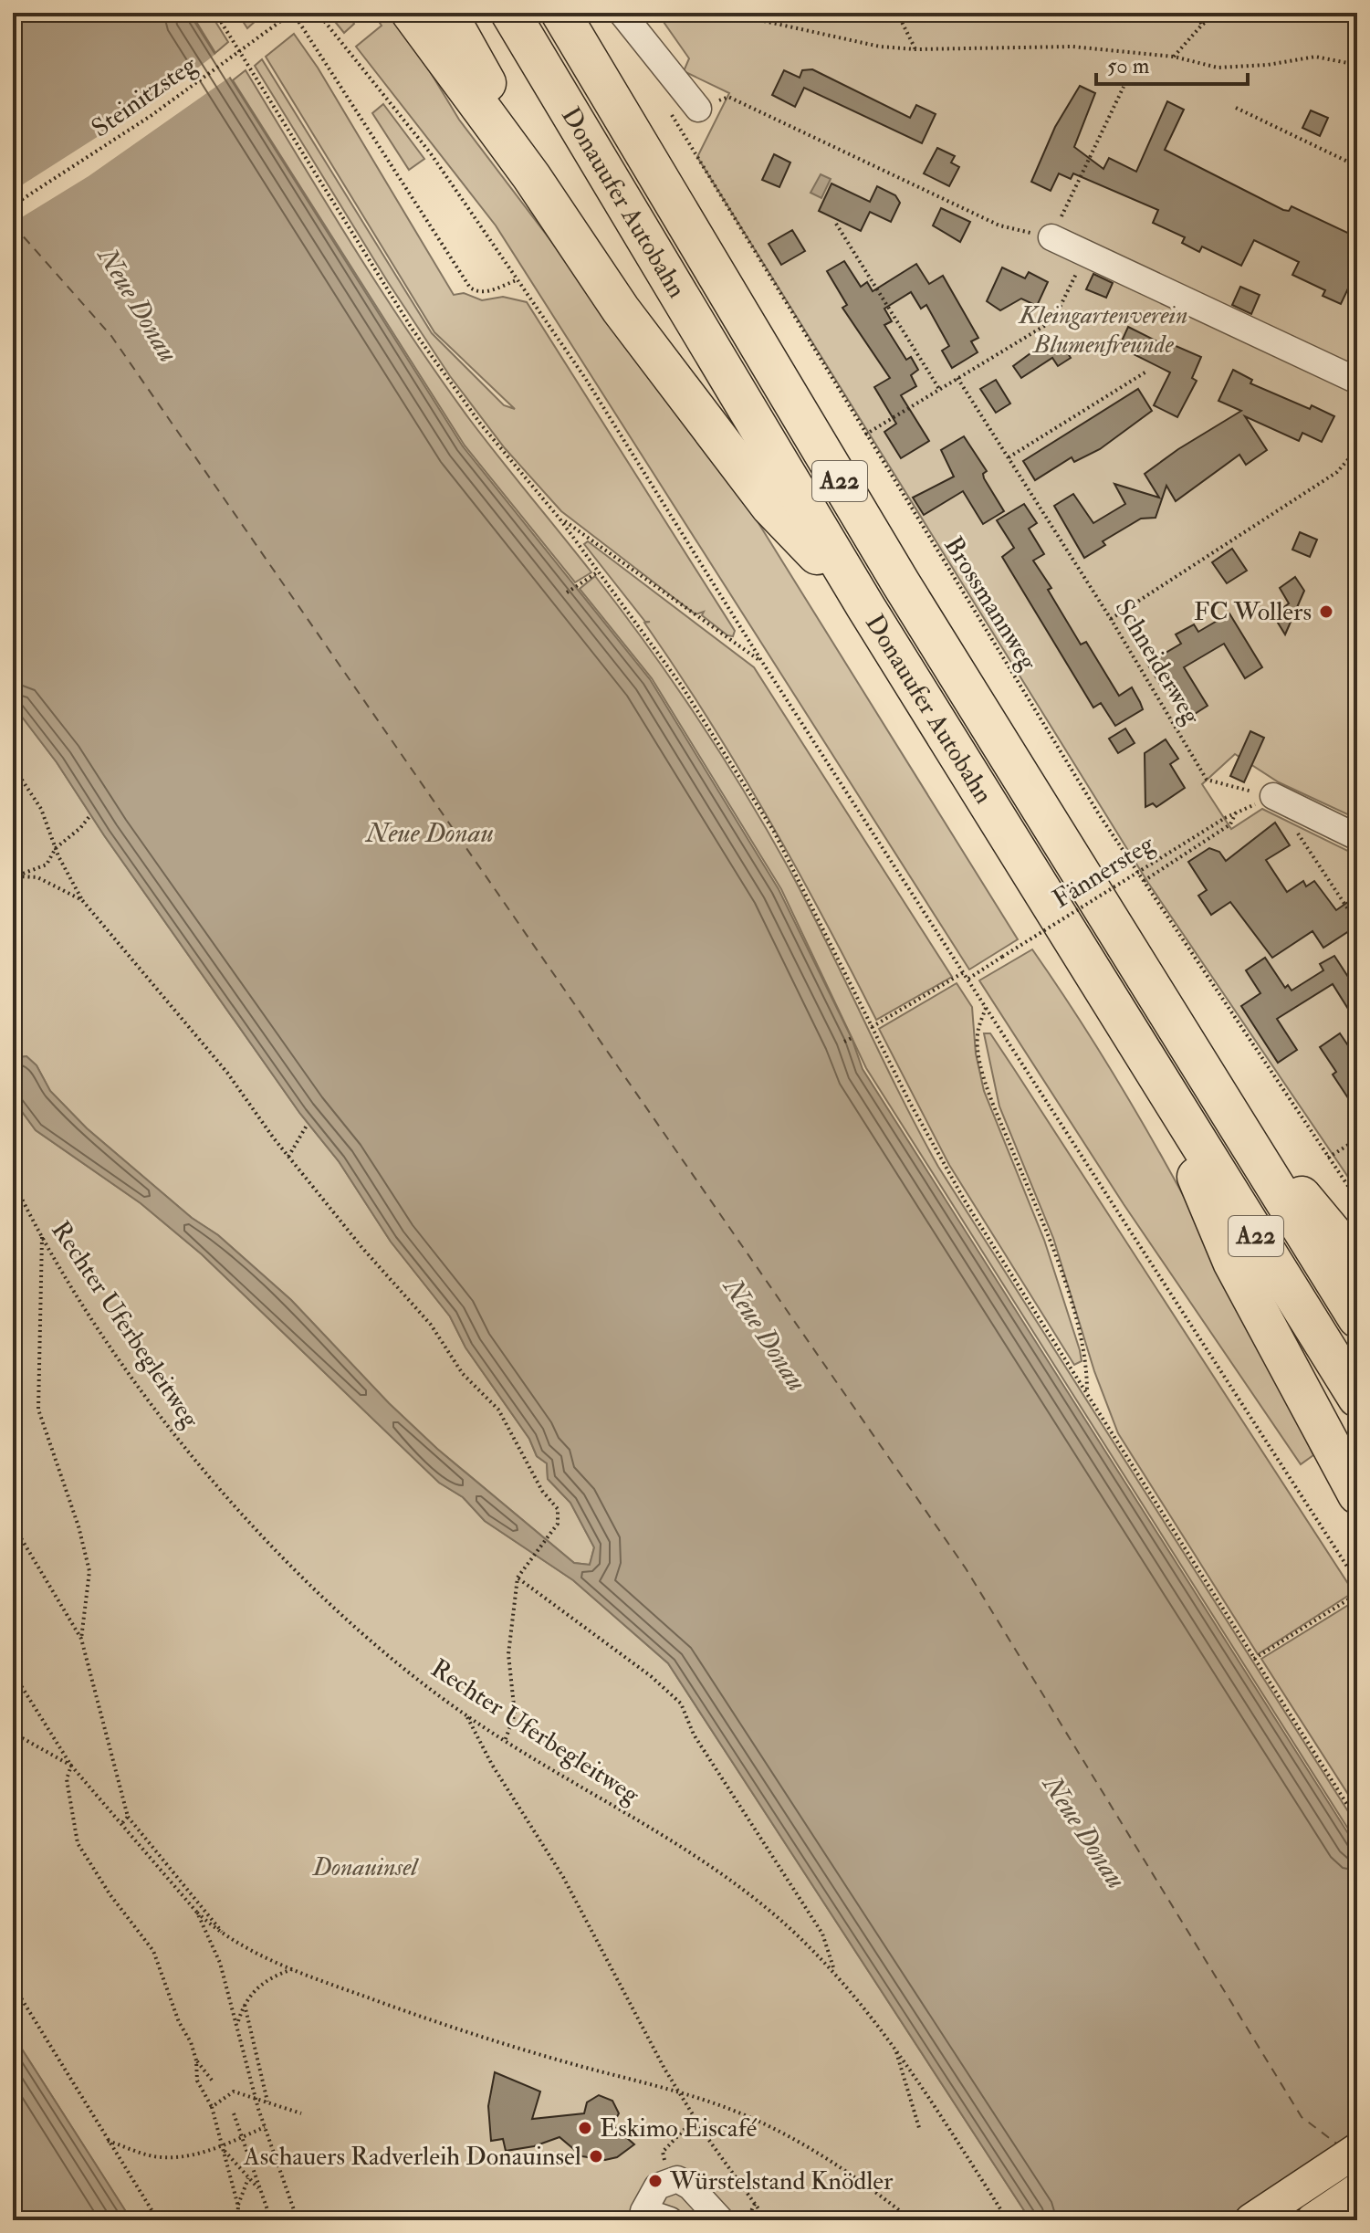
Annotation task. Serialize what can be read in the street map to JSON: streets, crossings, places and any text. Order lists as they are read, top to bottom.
{
  "streets": {
    "highway": ["Donauufer Autobahn", "A22"],
    "path": [
      "Steinitzsteg",
      "Brossmannweg",
      "Schneiderweg",
      "Fännersteg",
      "Rechter Uferbegleitweg"
    ]
  },
  "crossings": [
    ["Schneiderweg", "Fännersteg"]
  ],
  "water": ["Neue Donau"],
  "parks": ["Kleingartenverein Blumenfreunde", "Donauinsel"],
  "places": [
    "FC Wollers",
    "Eskimo Eiscafé",
    "Aschauers Radverleih Donauinsel",
    "Würstelstand Knödler"
  ],
  "scale_bar": "50 m"
}
